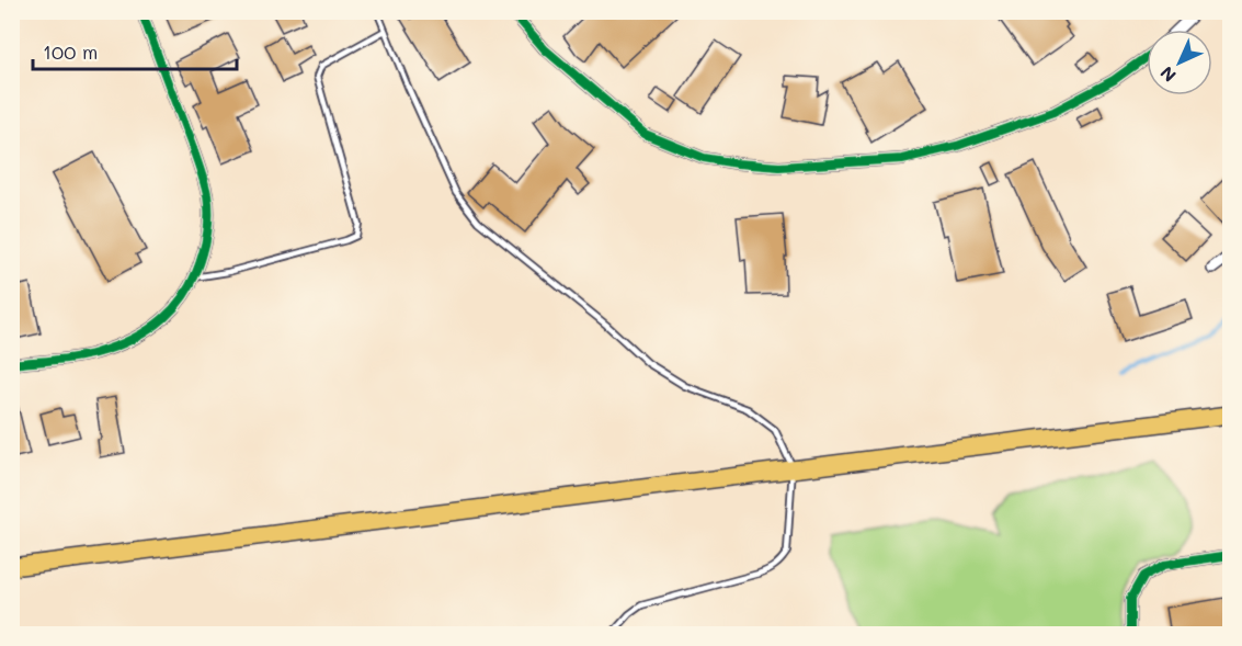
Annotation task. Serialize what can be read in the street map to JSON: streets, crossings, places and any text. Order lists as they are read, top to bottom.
{
  "scale_bar": "100 m",
  "north": "bottom left"
}
